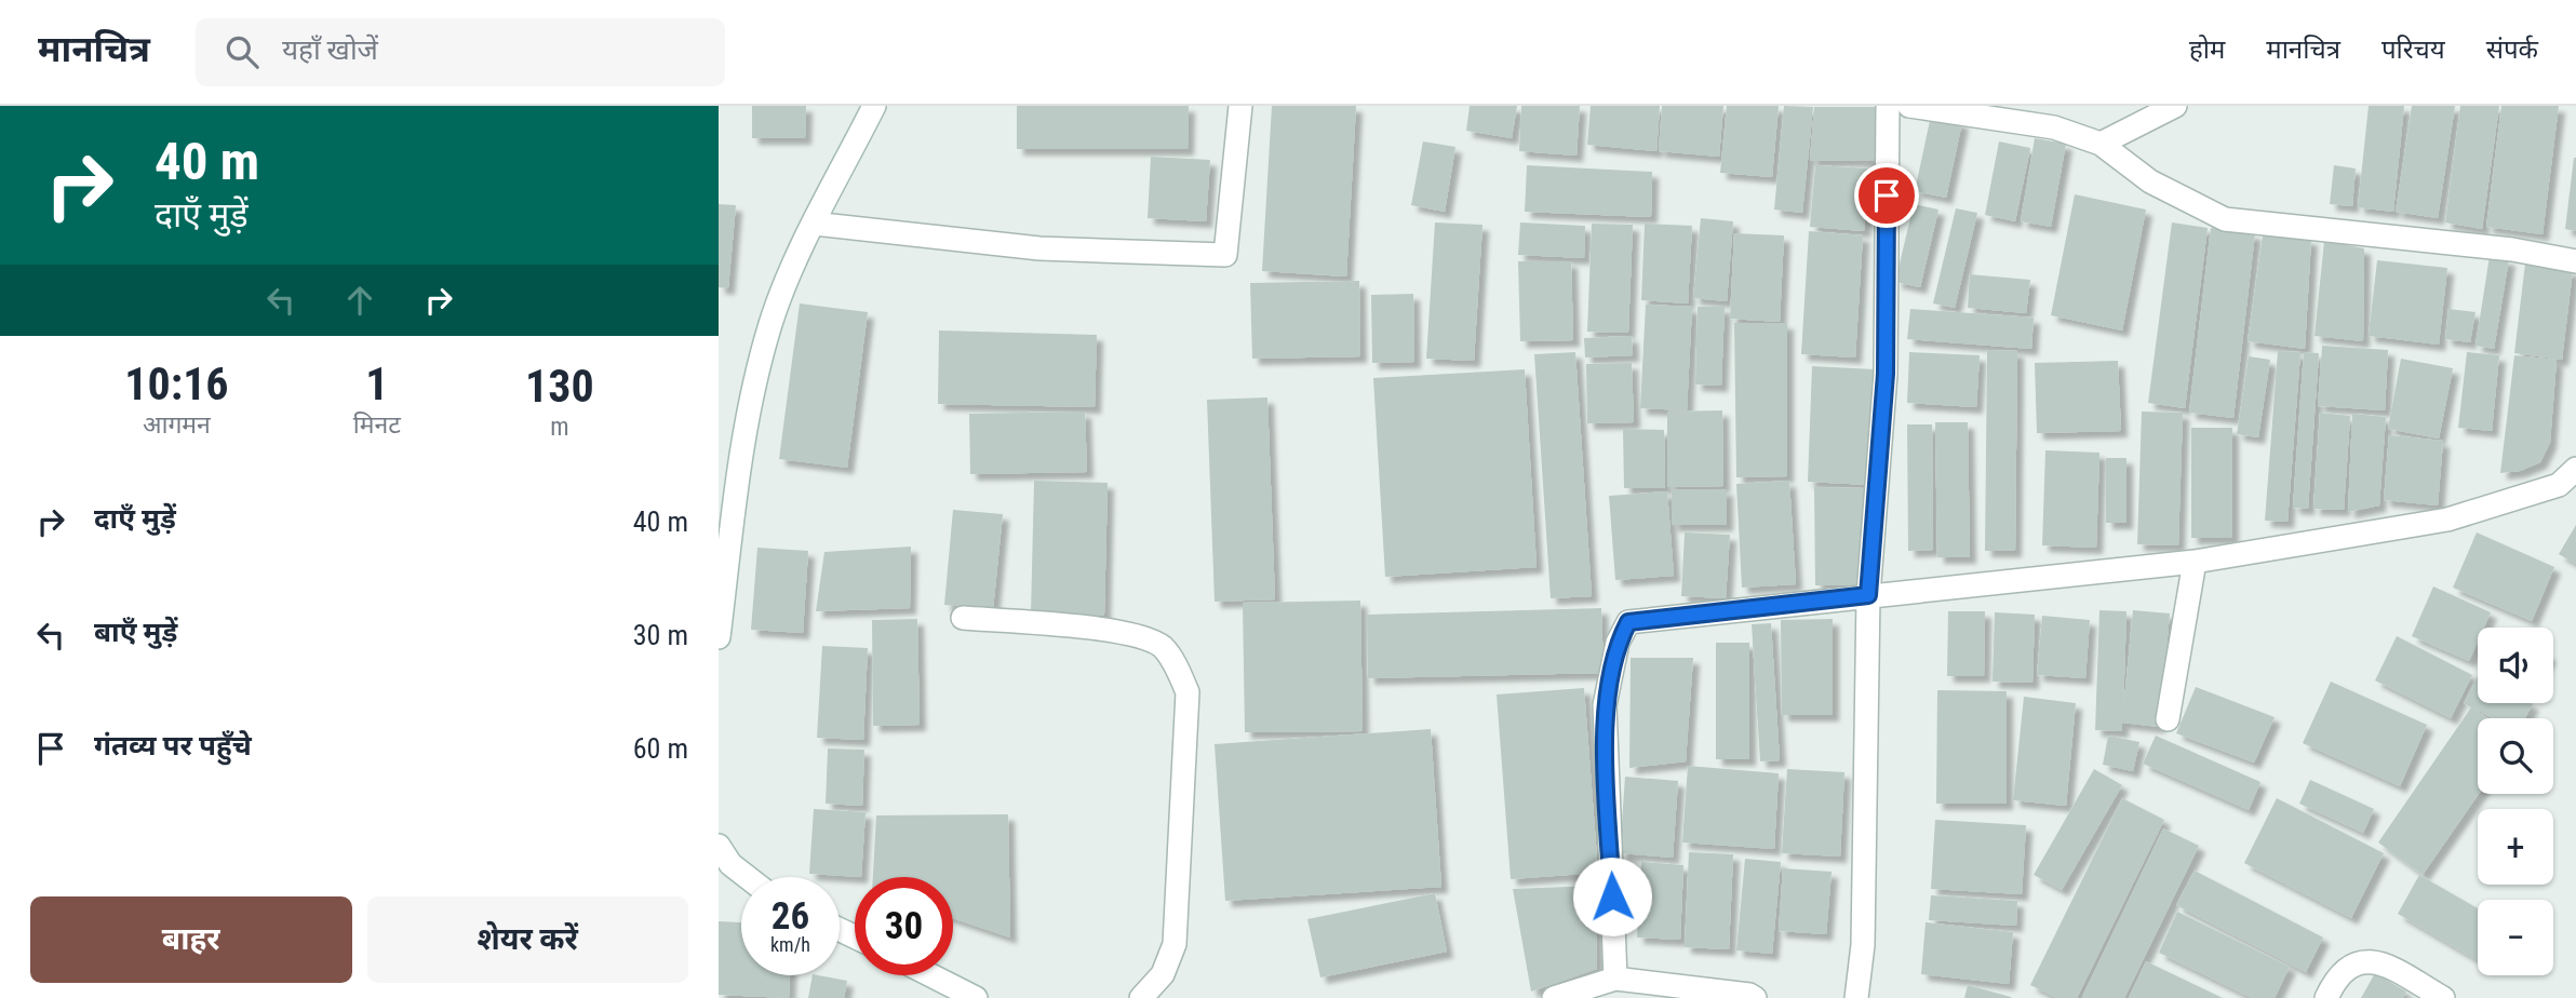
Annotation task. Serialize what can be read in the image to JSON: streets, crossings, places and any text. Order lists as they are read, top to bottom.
{
  "page": {
    "header": "मानचित्र",
    "search": "यहाँ खोजें",
    "nav": [
      "होम",
      "मानचित्र",
      "परिचय",
      "संपर्क"
    ],
    "turn": ["40 m", "दाएँ मुड़ें"],
    "eta": [
      "10:16",
      "आगमन",
      "1",
      "मिनट",
      "130",
      "m"
    ],
    "list": [
      {
        "name": "दाएँ मुड़ें",
        "value": "40 m"
      },
      {
        "name": "बाएँ मुड़ें",
        "value": "30 m"
      },
      {
        "name": "गंतव्य पर पहुँचे",
        "value": "60 m"
      }
    ],
    "map_buttons": ["+", "−"],
    "speed": "26 km/h",
    "limit": "30",
    "buttons": ["बाहर", "शेयर करें"]
  }
}
